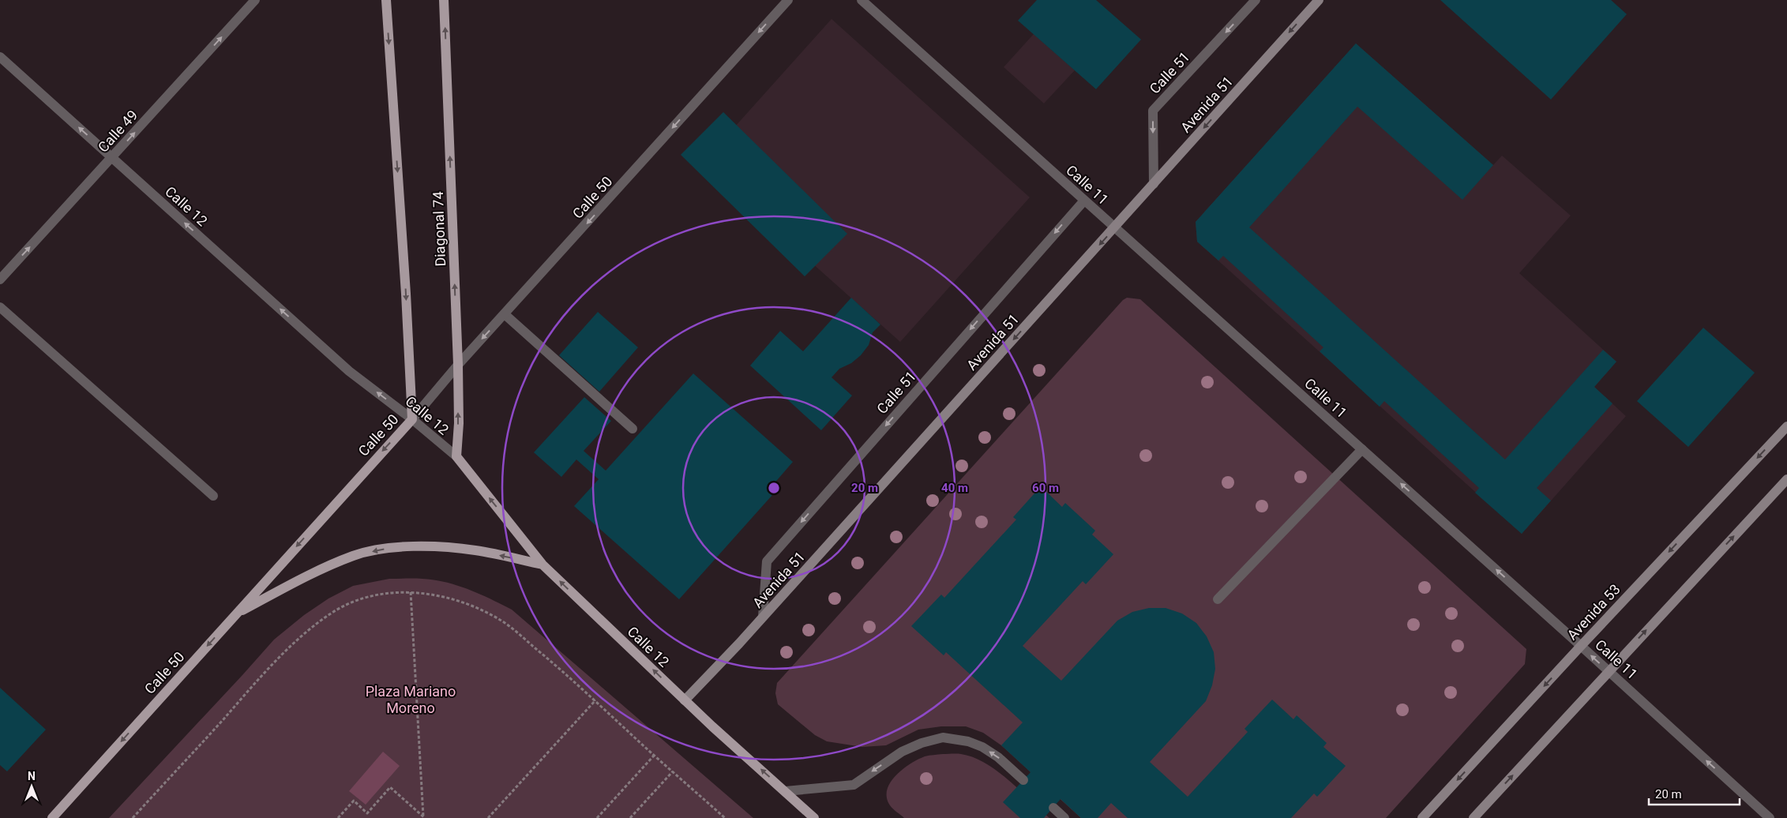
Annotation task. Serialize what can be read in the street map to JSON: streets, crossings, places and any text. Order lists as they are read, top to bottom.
{
  "streets": {
    "main road": ["Calle 50", "Calle 12", "Diagonal 74"],
    "street": [
      "Calle 51",
      "Avenida 51",
      "Calle 49",
      "Calle 11",
      "Avenida 53"
    ]
  },
  "crossings": [
    ["Calle 51", "Avenida 51"],
    ["Calle 51", "Calle 11"],
    ["Avenida 51", "Calle 11"],
    ["Avenida 51", "Calle 12"],
    ["Calle 49", "Calle 12"],
    ["Calle 11", "Avenida 53"],
    ["Calle 50", "Calle 12"],
    ["Calle 50", "Diagonal 74"],
    ["Calle 12", "Diagonal 74"]
  ],
  "one_way": [
    "Calle 51",
    "Avenida 51",
    "Calle 49",
    "Calle 11",
    "Calle 50",
    "Calle 12"
  ],
  "parks": ["Plaza Mariano Moreno"],
  "scale_bar": "20 m",
  "north": "top",
  "rings": ["20 m", "40 m", "60 m"]
}
